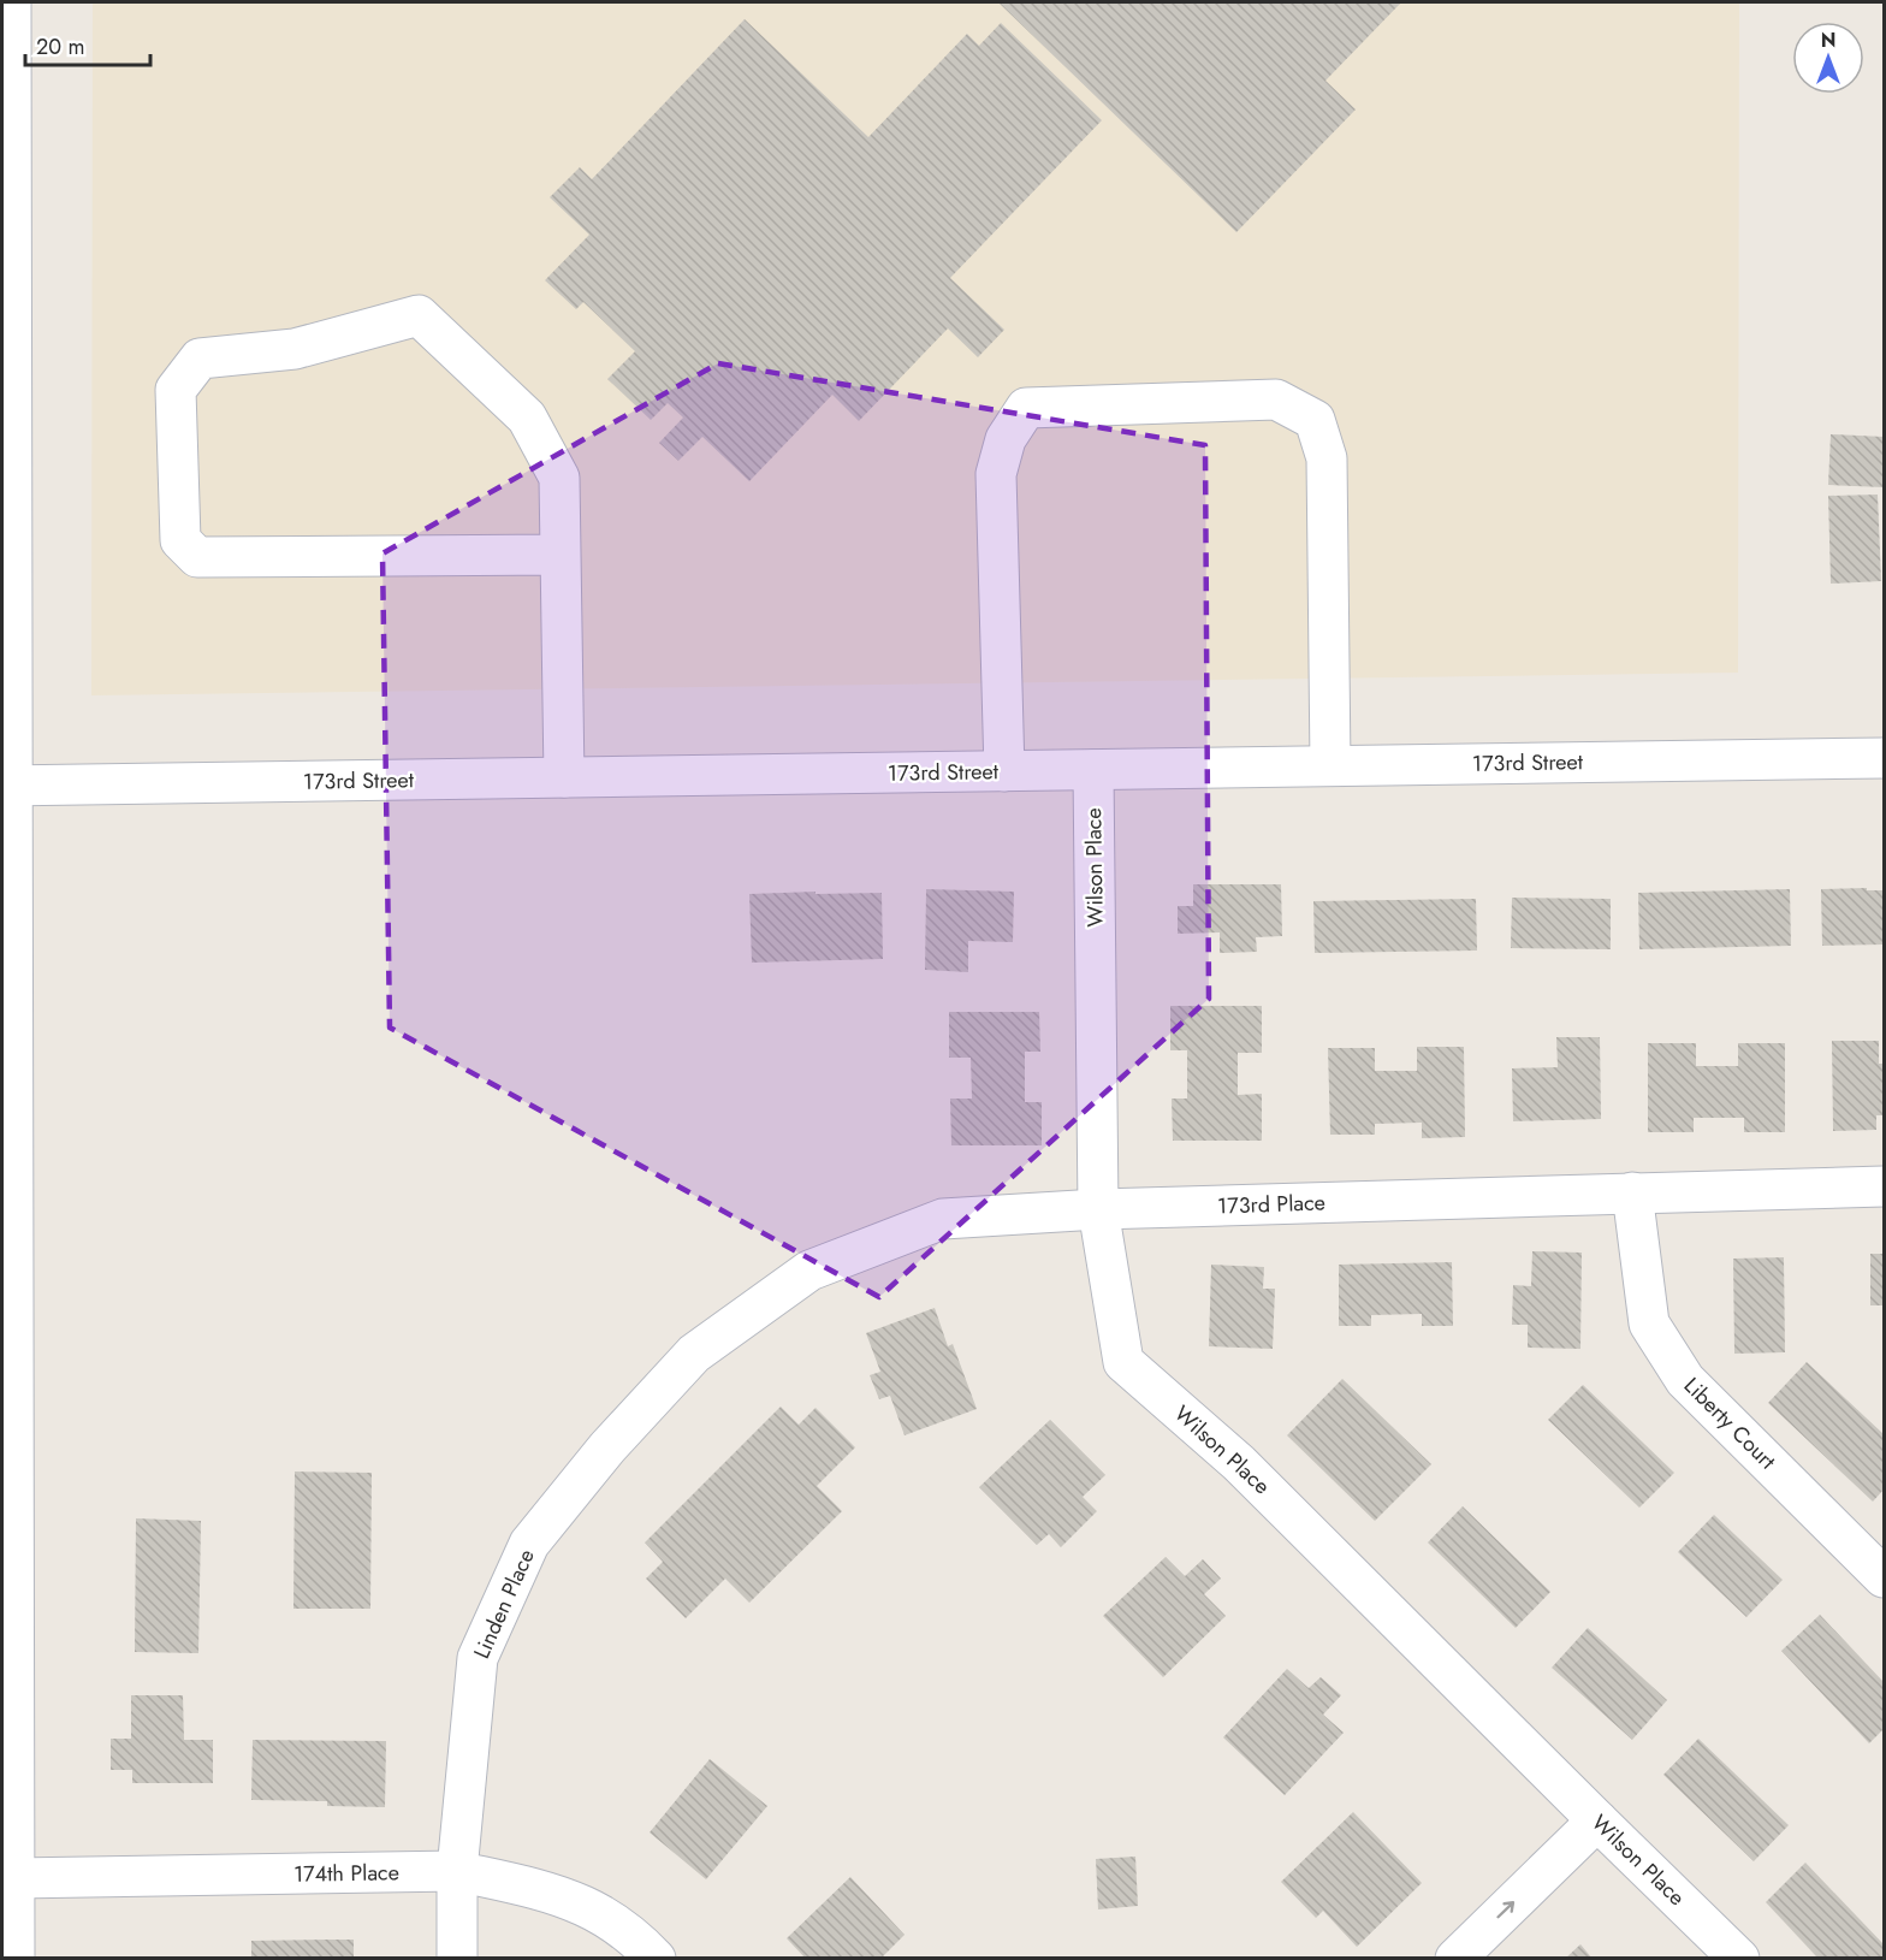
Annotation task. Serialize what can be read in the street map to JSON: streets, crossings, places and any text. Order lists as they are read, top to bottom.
{
  "streets": {
    "street": [
      "173rd Street",
      "Wilson Place",
      "173rd Place",
      "Liberty Court",
      "Linden Place",
      "174th Place"
    ]
  },
  "crossings": [
    ["173rd Street", "Wilson Place"],
    ["Wilson Place", "173rd Place"],
    ["173rd Place", "Liberty Court"],
    ["173rd Place", "Linden Place"],
    ["Linden Place", "174th Place"]
  ],
  "scale_bar": "20 m",
  "north": "top"
}
